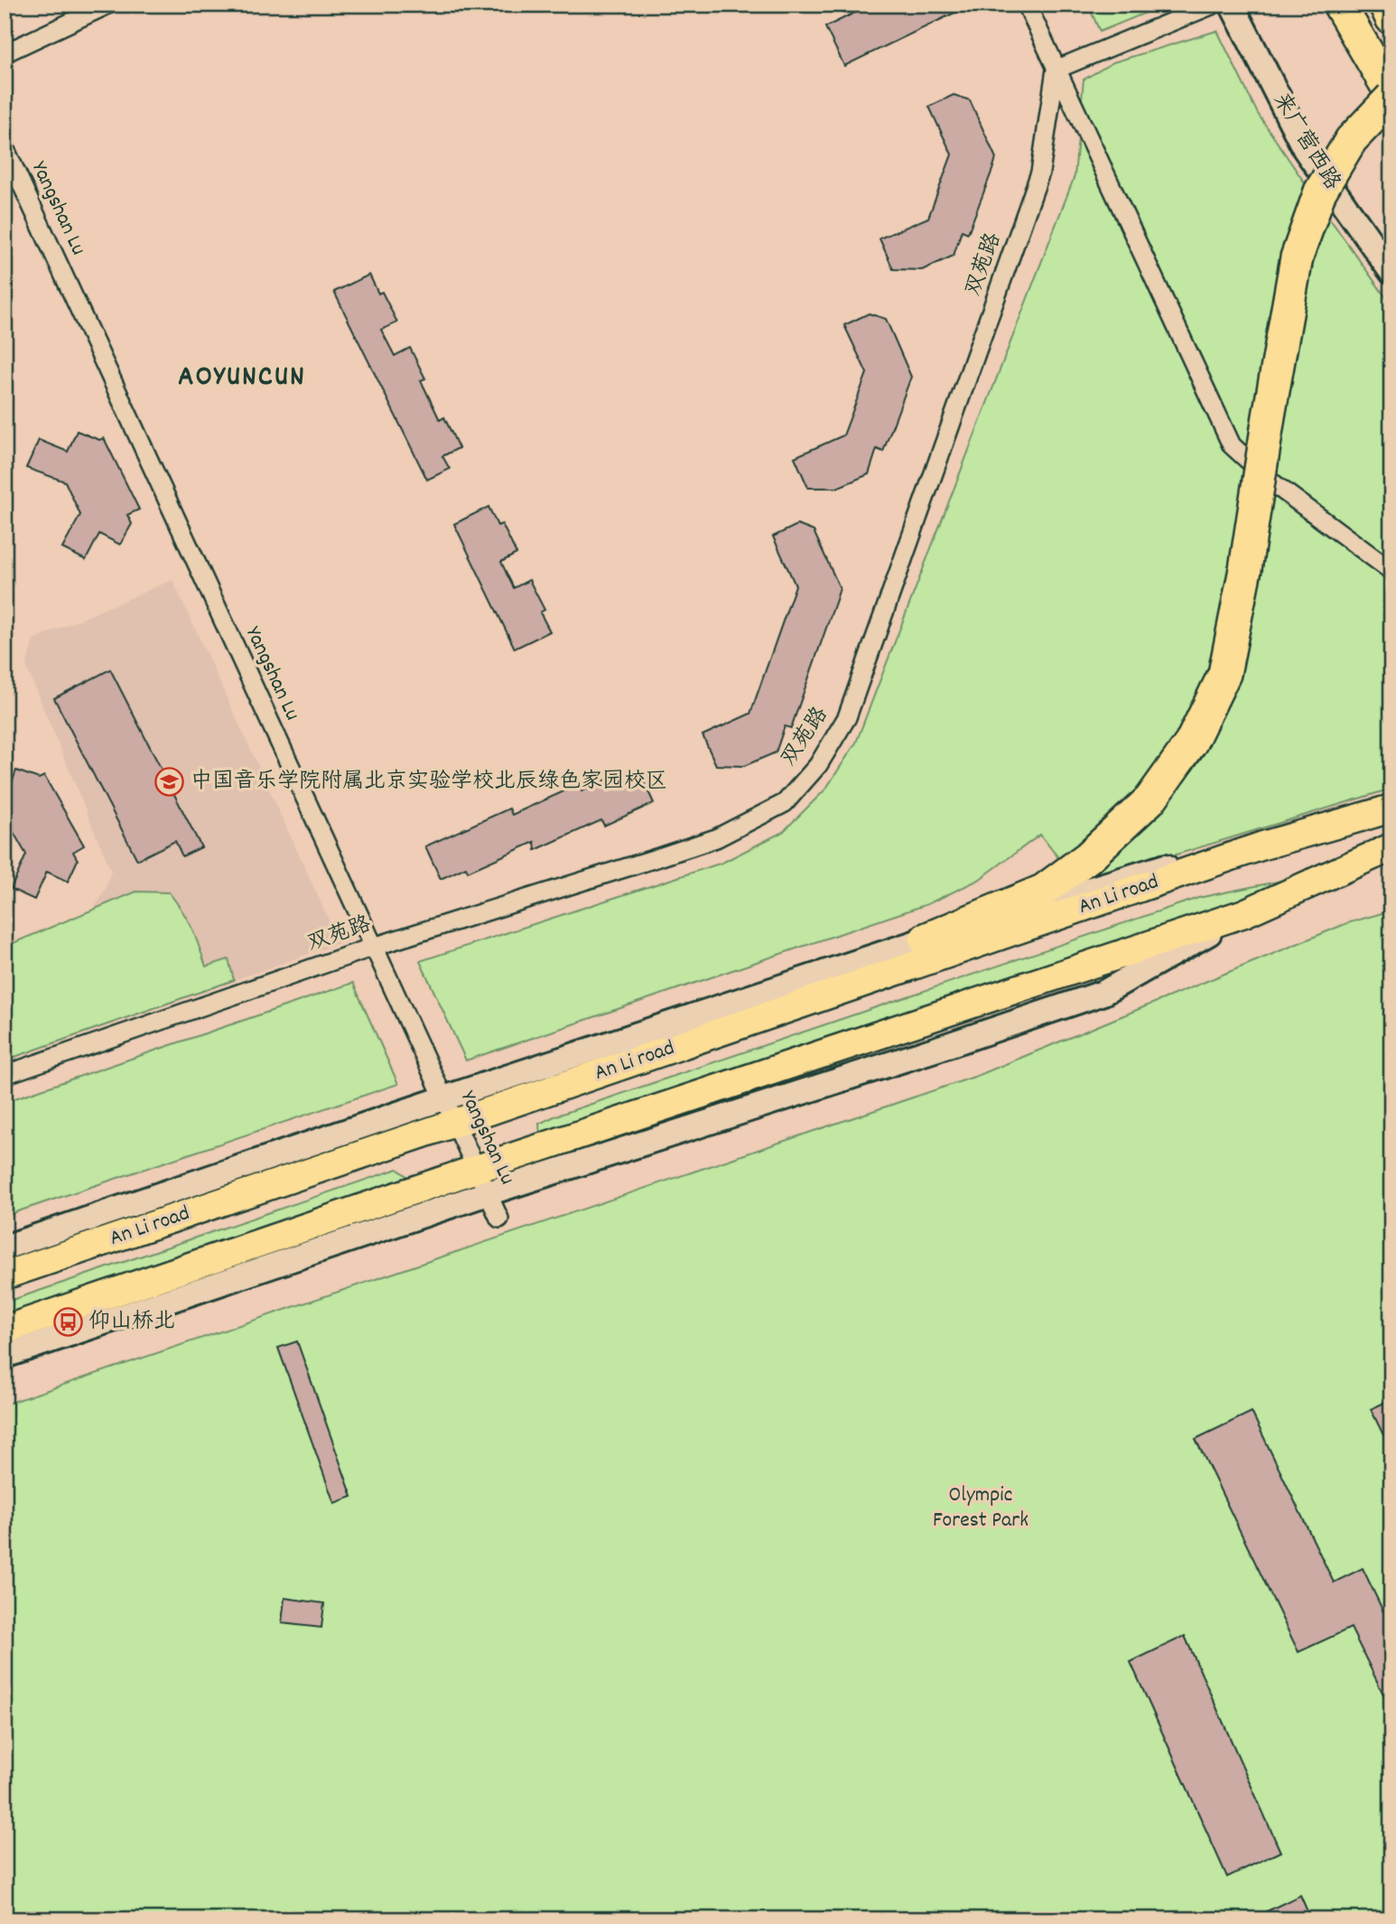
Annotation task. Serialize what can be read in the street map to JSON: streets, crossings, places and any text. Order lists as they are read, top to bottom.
{
  "streets": {
    "main road": ["An Li road"],
    "street": ["来广营西路", "Yangshan Lu", "双苑路"]
  },
  "crossings": [
    ["Yangshan Lu", "双苑路"],
    ["Yangshan Lu", "An Li road"]
  ],
  "districts": ["AOYUNCUN"],
  "parks": ["Olympic Forest Park"],
  "places": {
    "school or university": ["中国音乐学院附属北京实验学校北辰绿色家园校区"],
    "bus stop": ["仰山桥北"]
  }
}
